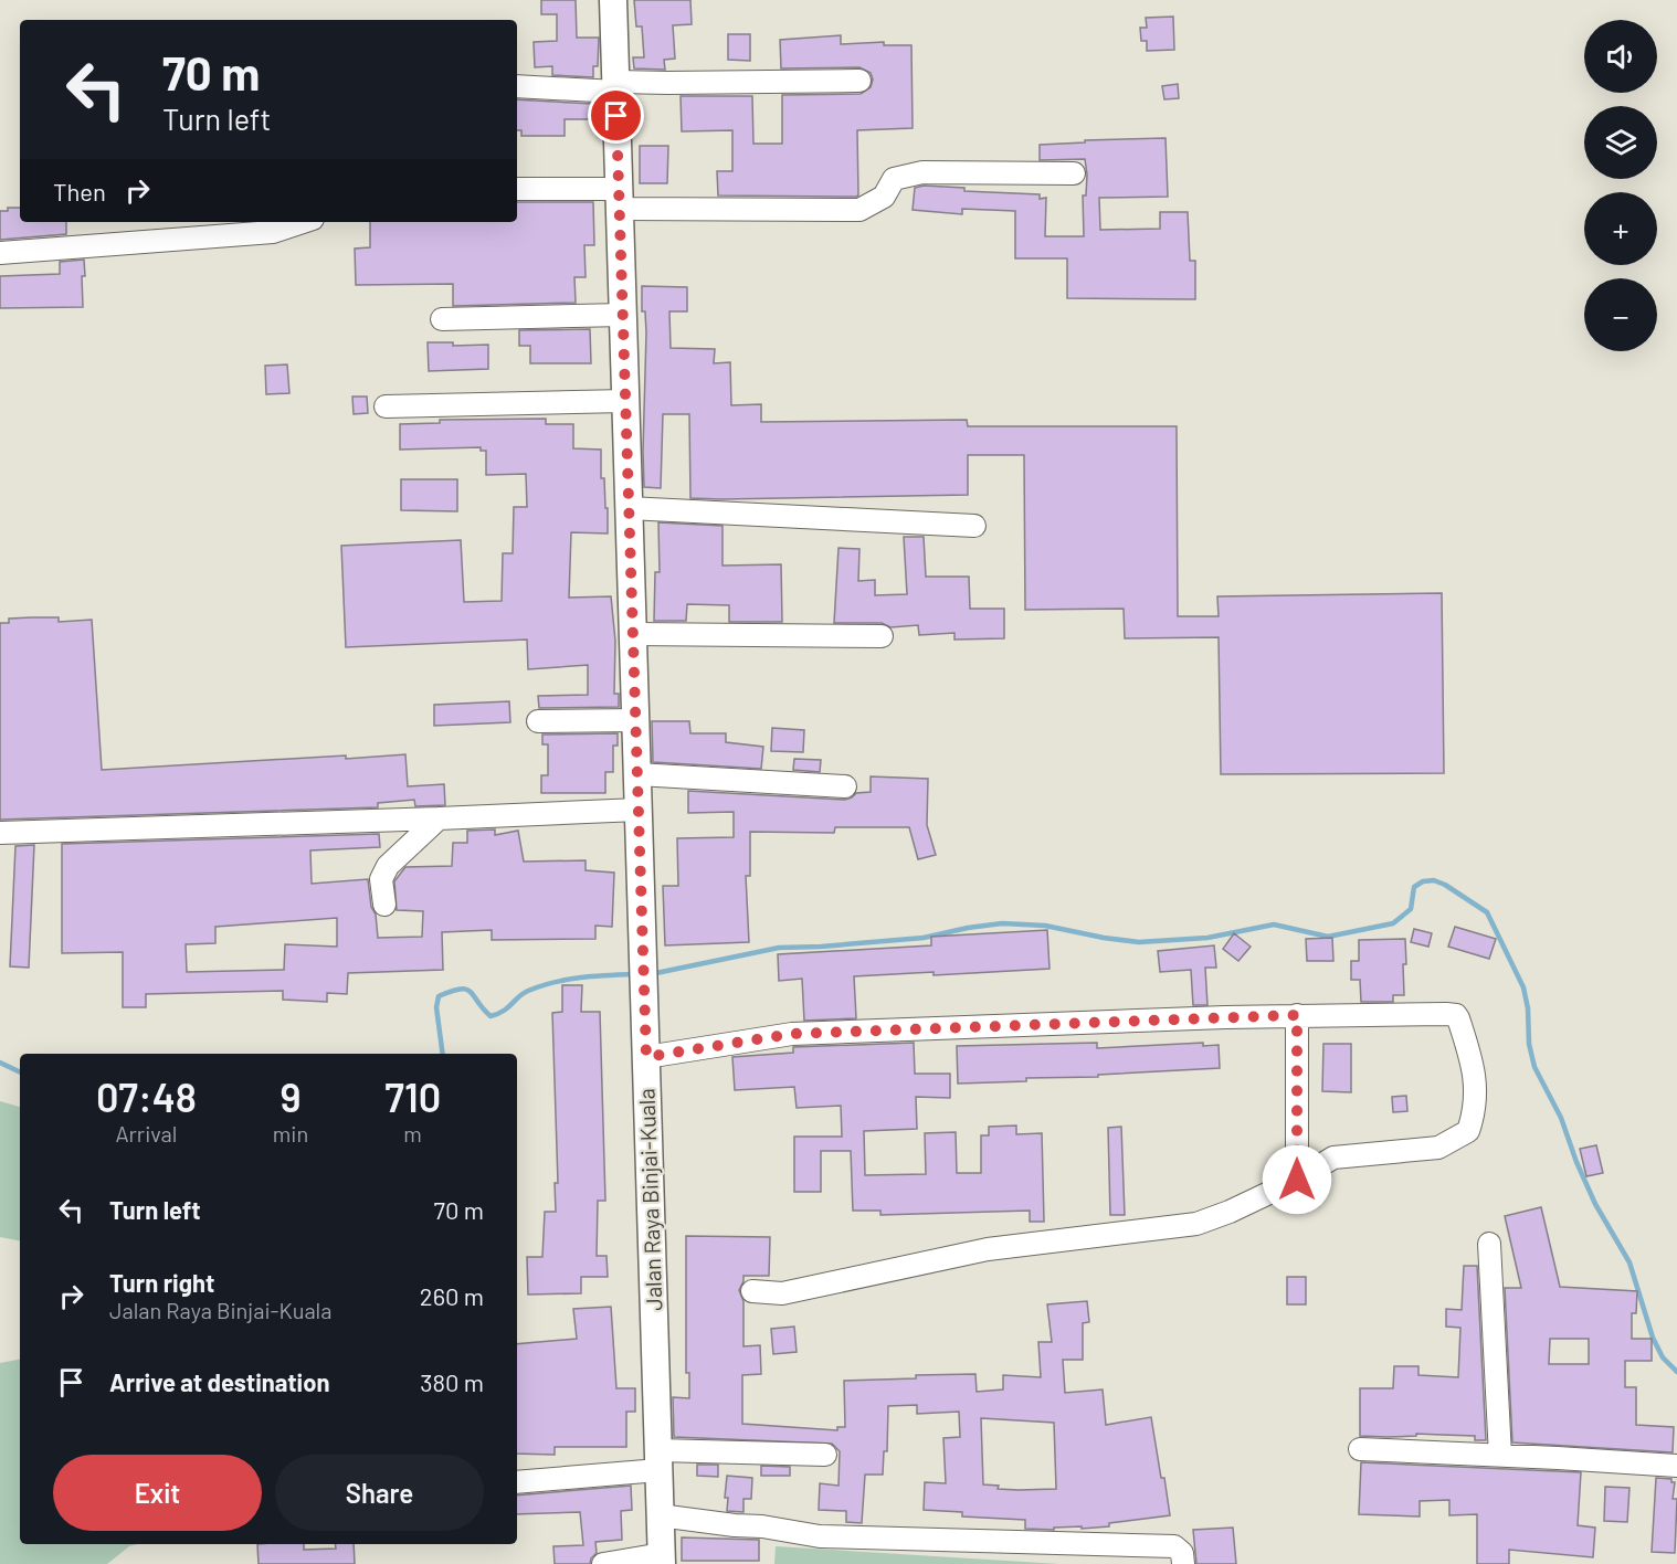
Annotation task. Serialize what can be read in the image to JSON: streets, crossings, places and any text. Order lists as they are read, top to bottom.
{
  "streets": {
    "main road": ["Jalan Raya Binjai-Kuala"]
  },
  "page": {
    "map_buttons": ["+", "−"],
    "turn": ["70 m", "Turn left"],
    "then": "Then",
    "eta": [
      "07:48",
      "Arrival",
      "9",
      "min",
      "710",
      "m"
    ],
    "list": [
      {
        "name": "Turn left",
        "value": "70 m"
      },
      {
        "name": "Turn right",
        "note": "Jalan Raya Binjai-Kuala",
        "value": "260 m"
      },
      {
        "name": "Arrive at destination",
        "value": "380 m"
      }
    ],
    "buttons": ["Exit", "Share"]
  }
}
